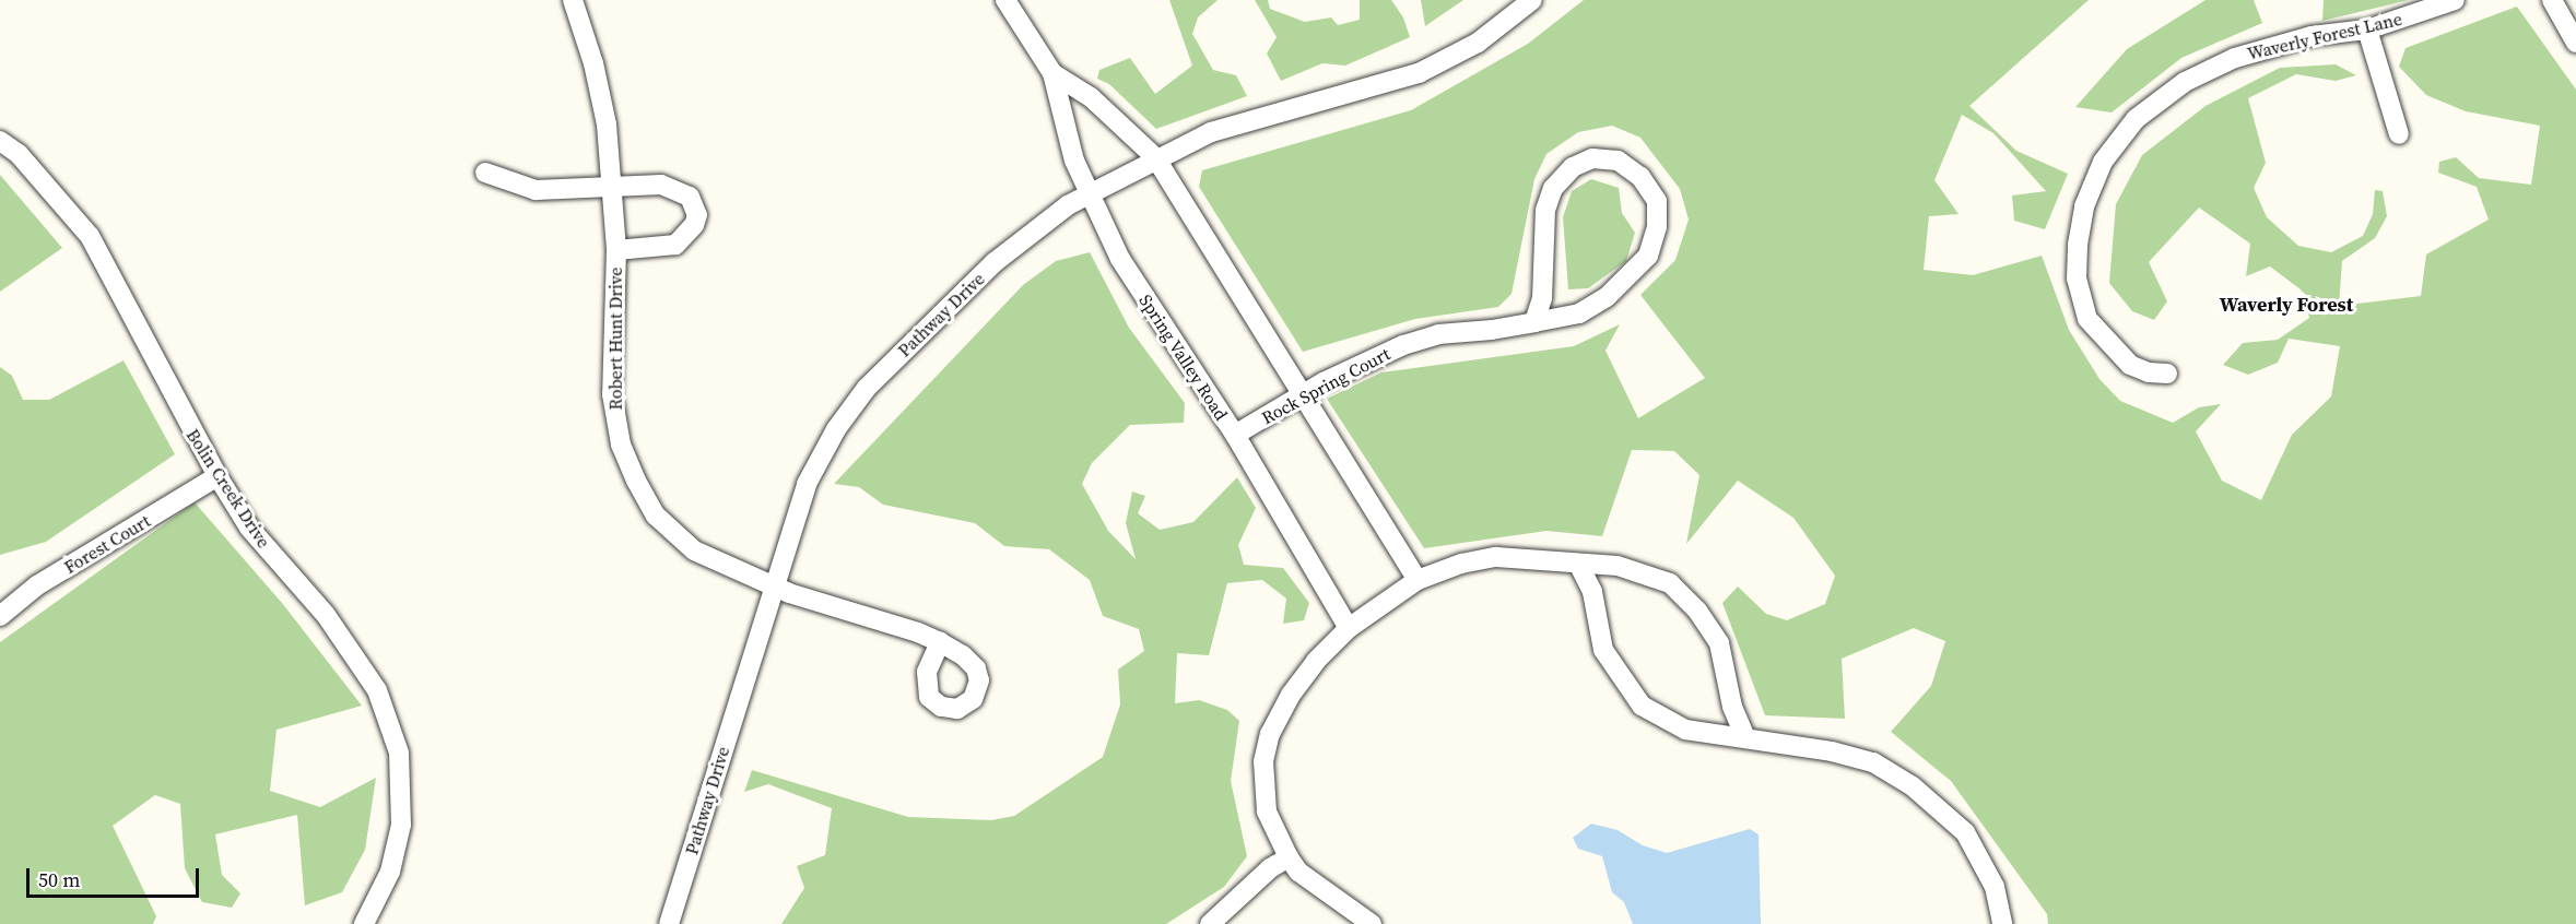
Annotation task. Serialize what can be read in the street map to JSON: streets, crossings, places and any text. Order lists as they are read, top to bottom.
{
  "streets": {
    "street": [
      "Waverly Forest Lane",
      "Pathway Drive",
      "Robert Hunt Drive",
      "Spring Valley Road",
      "Rock Spring Court",
      "Bolin Creek Drive",
      "Forest Court"
    ]
  },
  "crossings": [
    ["Pathway Drive", "Robert Hunt Drive"],
    ["Pathway Drive", "Spring Valley Road"],
    ["Spring Valley Road", "Rock Spring Court"],
    ["Bolin Creek Drive", "Forest Court"]
  ],
  "districts": ["Waverly Forest"],
  "scale_bar": "50 m"
}
